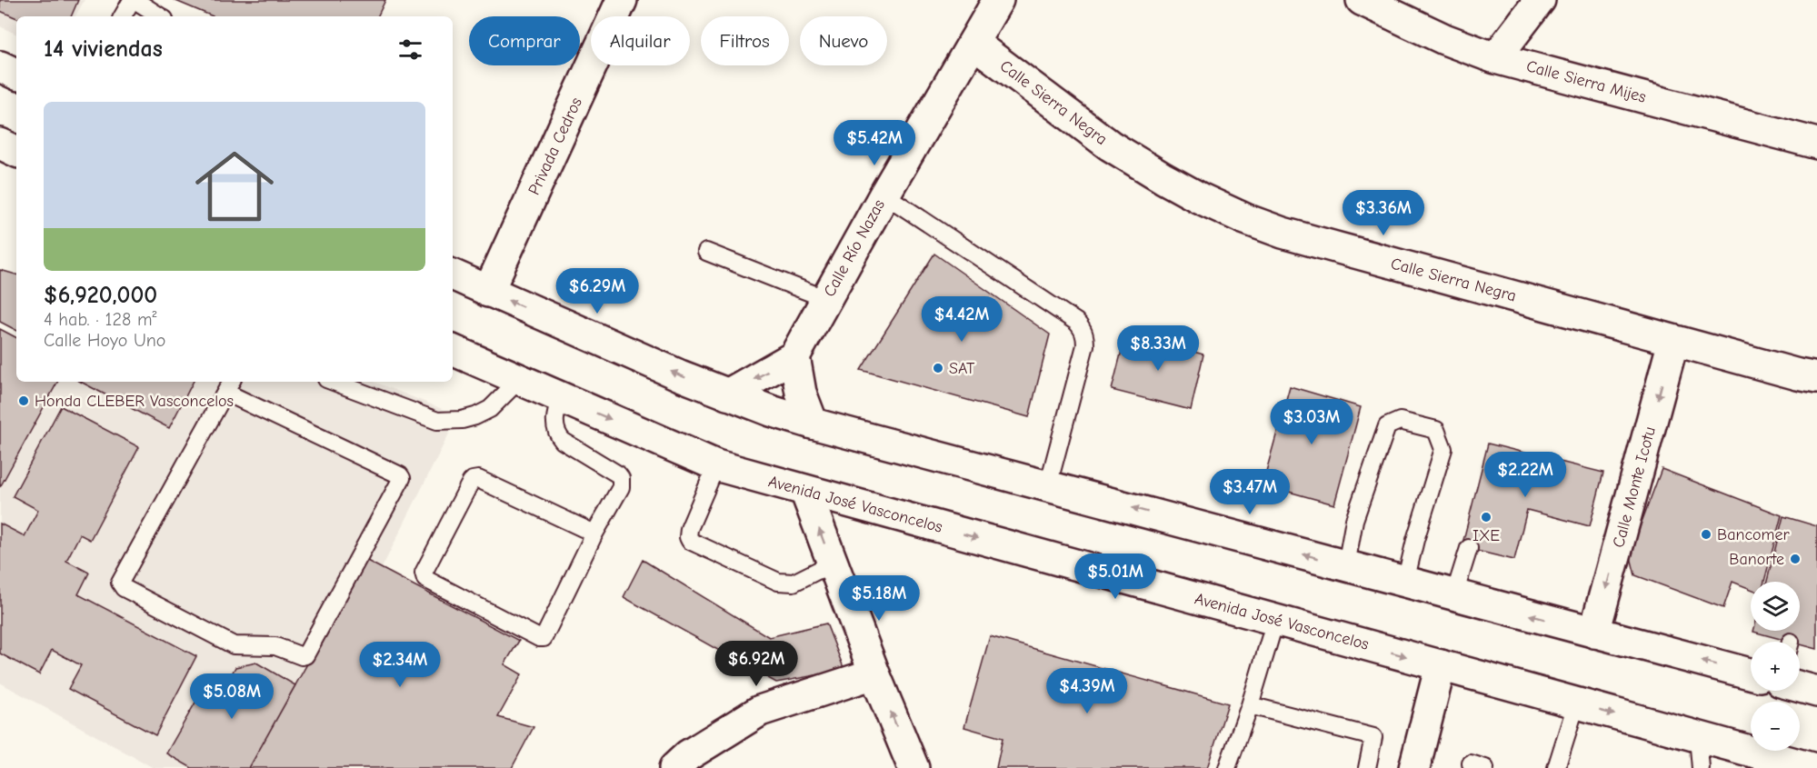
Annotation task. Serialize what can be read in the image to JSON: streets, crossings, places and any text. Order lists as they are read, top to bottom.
{
  "streets": {
    "street": [
      "Calle Sierra Mijes",
      "Calle Sierra Negra",
      "Privada Cedros",
      "Calle Río Nazas",
      "Calle Monte Icotu",
      "Avenida José Vasconcelos"
    ]
  },
  "crossings": [
    ["Calle Sierra Negra", "Calle Río Nazas"],
    ["Calle Sierra Negra", "Calle Monte Icotu"]
  ],
  "one_way": ["Calle Monte Icotu"],
  "places": [
    "SAT",
    "Honda CLEBER Vasconcelos",
    "IXE",
    "Bancomer",
    "Banorte"
  ],
  "page": {
    "chip": [
      "Comprar",
      "Alquilar",
      "Filtros",
      "Nuevo"
    ],
    "heading": "14 viviendas",
    "list": [
      {
        "name": "$6,920,000",
        "note": "4 hab. · 128 m² · Calle Hoyo Uno"
      }
    ],
    "price": [
      "$5.42M",
      "$3.36M",
      "$6.29M",
      "$4.42M",
      "$8.33M",
      "$3.03M",
      "$2.22M",
      "$3.47M",
      "$5.01M",
      "$5.18M",
      "$6.92M",
      "$2.34M",
      "$4.39M",
      "$5.08M"
    ],
    "map_buttons": ["+", "−"]
  }
}
